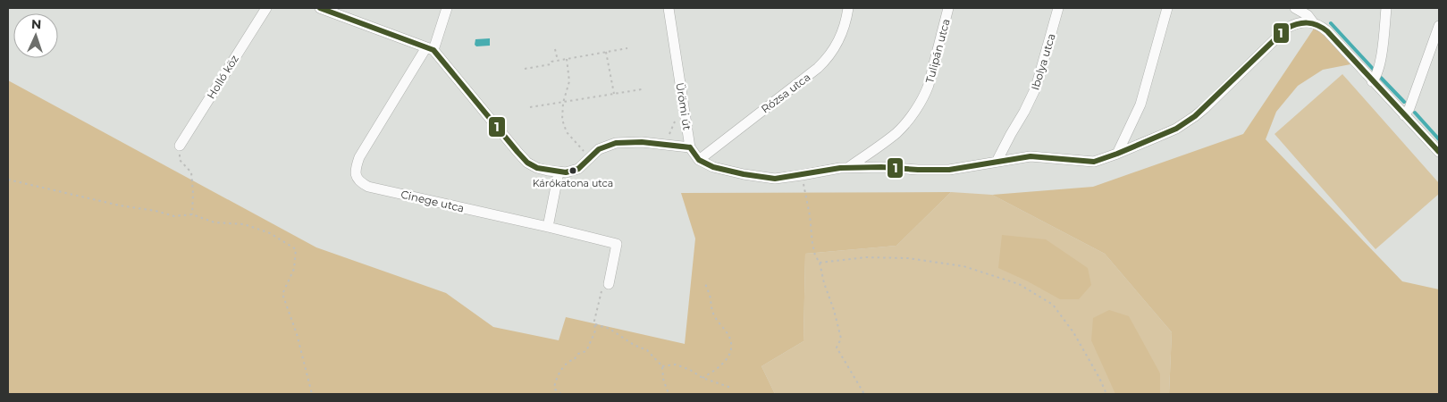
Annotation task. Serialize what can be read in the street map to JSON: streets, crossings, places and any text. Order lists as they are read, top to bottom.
{
  "streets": {
    "street": [
      "Tulipán utca",
      "Ibolya utca",
      "Holló köz",
      "Rózsa utca",
      "Ürömi út",
      "Cinege utca"
    ]
  },
  "crossings": [
    ["Rózsa utca", "Ürömi út"]
  ],
  "places": ["Kárókatona utca"],
  "lines": ["transit line 1"],
  "north": "top"
}
